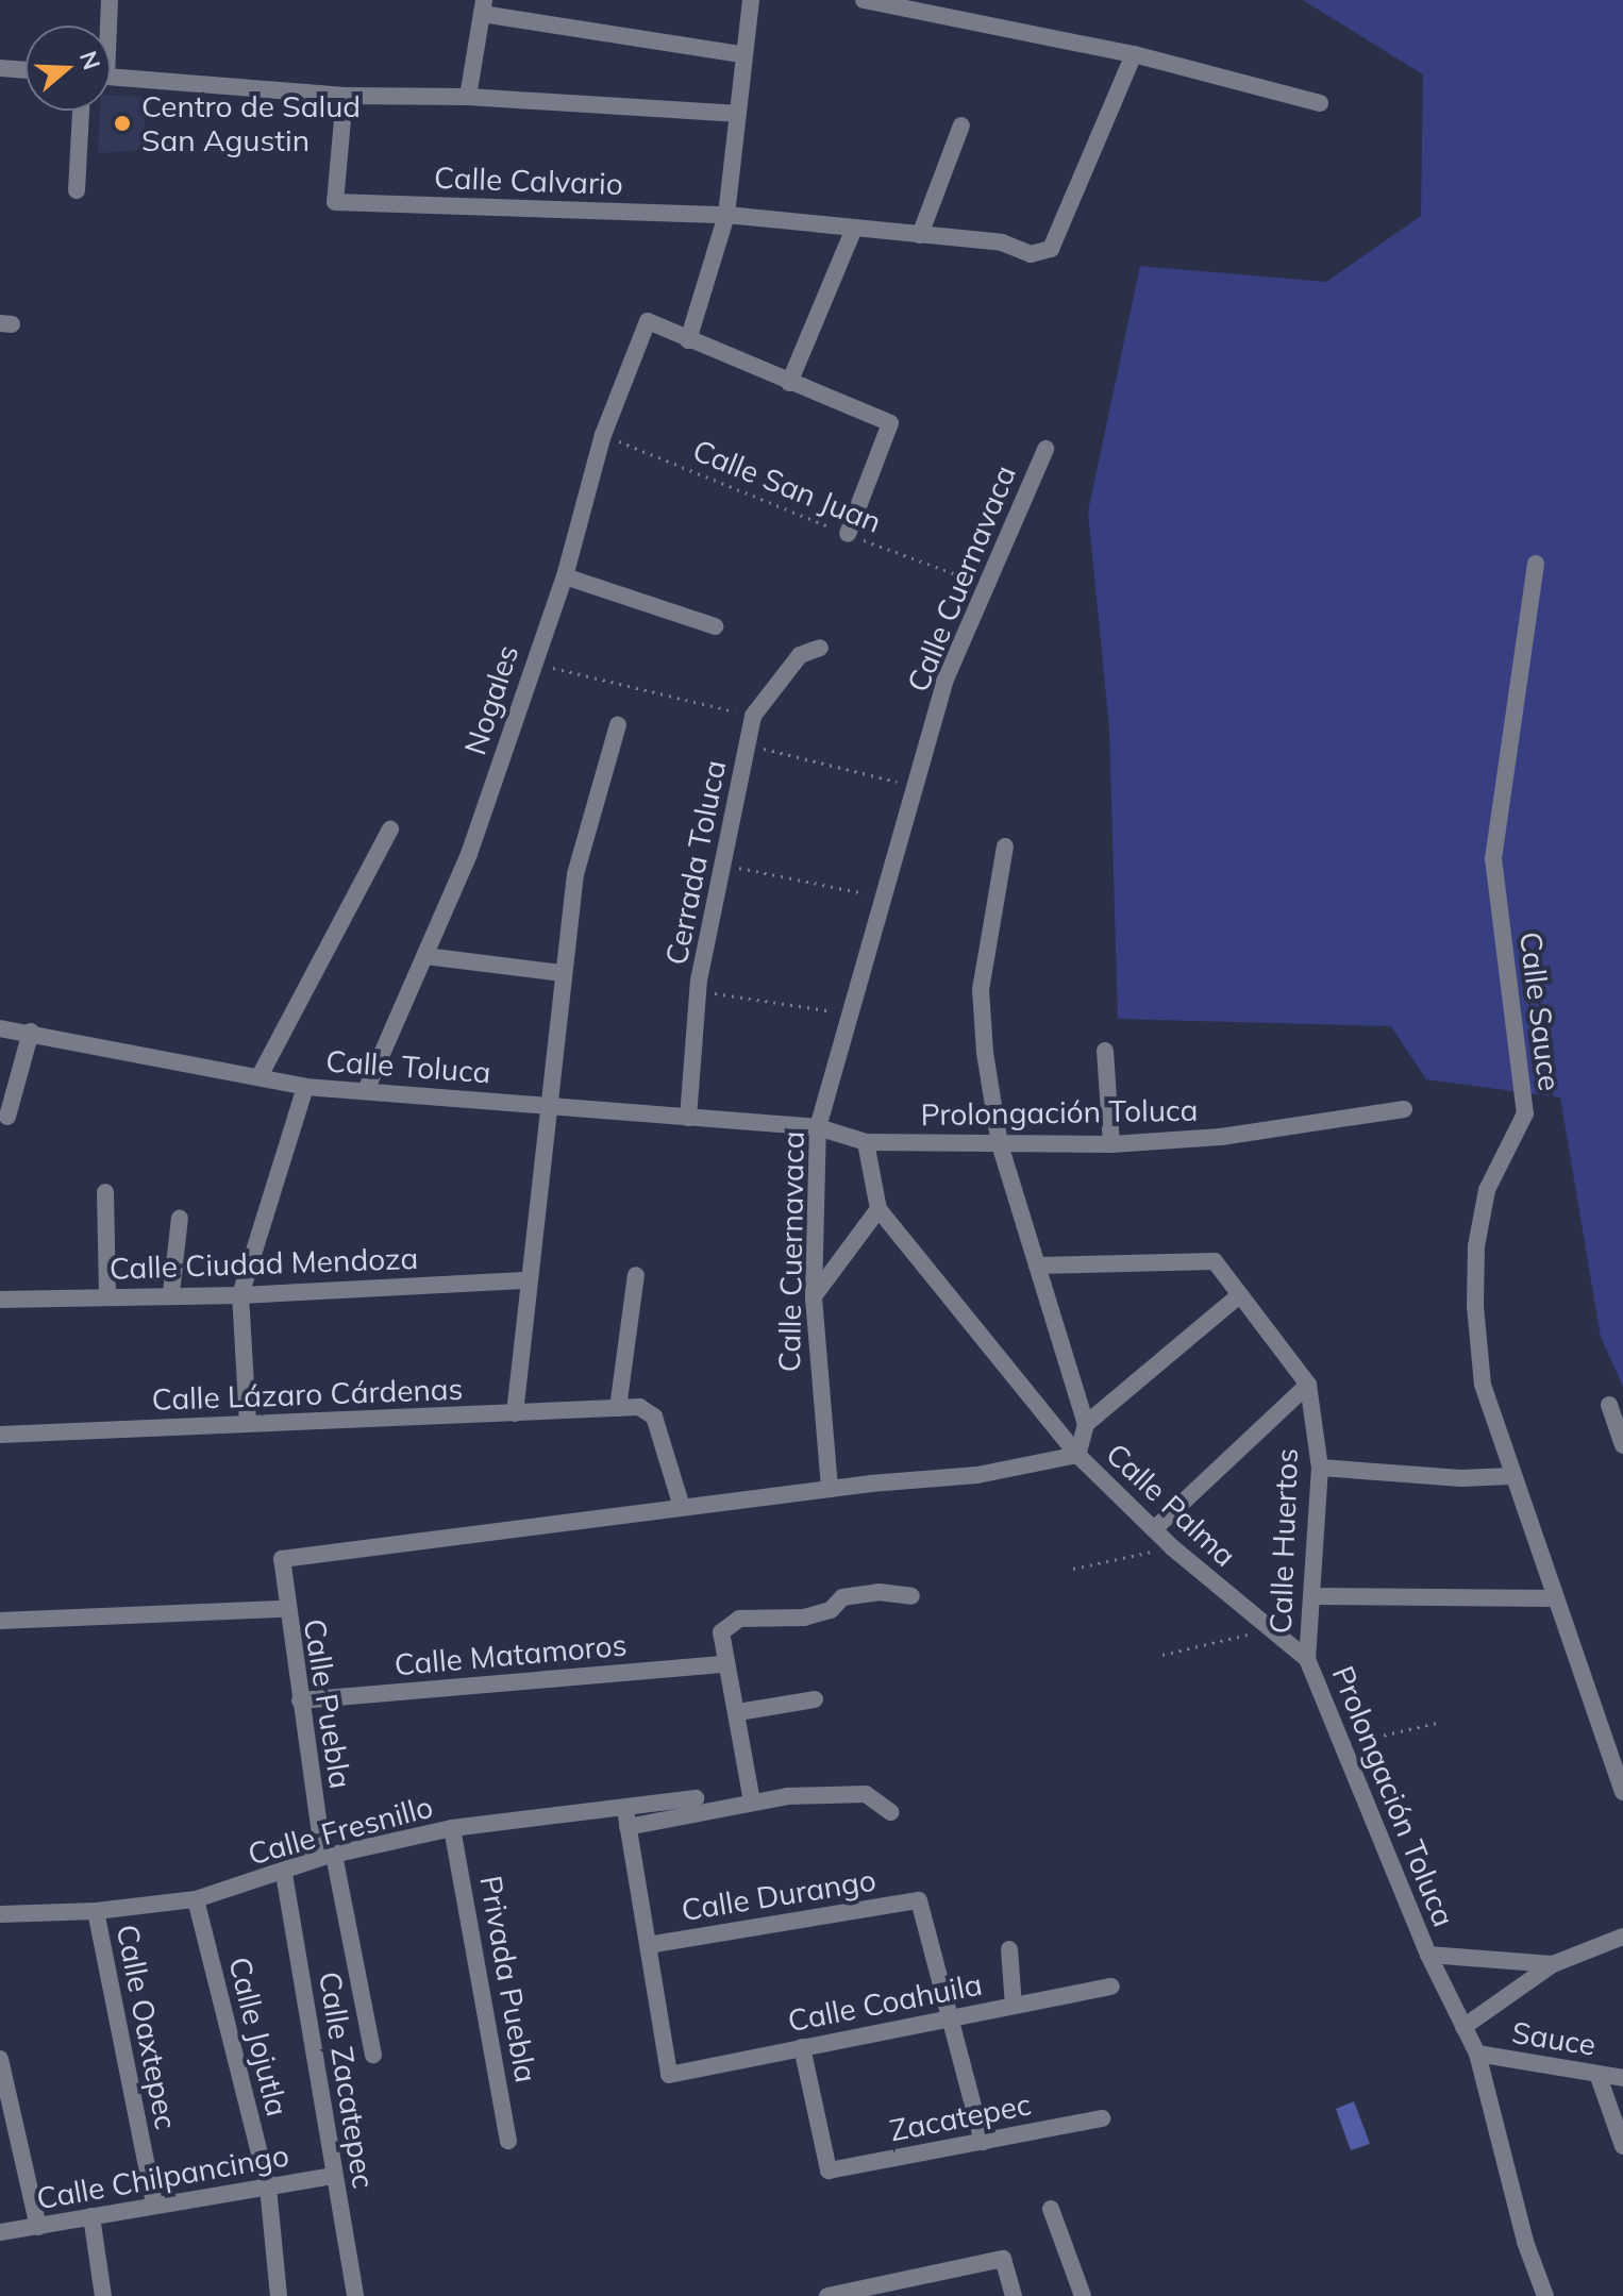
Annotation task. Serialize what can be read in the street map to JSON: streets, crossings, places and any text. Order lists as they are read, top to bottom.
{
  "streets": {
    "street": [
      "Calle Calvario",
      "Calle Cuernavaca",
      "Nogales",
      "Cerrada Toluca",
      "Calle Sauce",
      "Calle Toluca",
      "Prolongación Toluca",
      "Calle Ciudad Mendoza",
      "Calle Lázaro Cárdenas",
      "Calle Palma",
      "Calle Huertos",
      "Calle Matamoros",
      "Calle Puebla",
      "Calle Fresnillo",
      "Calle Durango",
      "Privada Puebla",
      "Calle Coahuila",
      "Calle Oaxtepec",
      "Calle Jojutla",
      "Sauce",
      "Calle Zacatepec",
      "Zacatepec",
      "Calle Chilpancingo"
    ],
    "path": ["Calle San Juan"]
  },
  "crossings": [
    ["Calle San Juan", "Nogales"],
    ["Calle Cuernavaca", "Calle Toluca"],
    ["Calle Cuernavaca", "Prolongación Toluca"],
    ["Nogales", "Calle Toluca"],
    ["Cerrada Toluca", "Calle Toluca"],
    ["Calle Toluca", "Prolongación Toluca"],
    ["Prolongación Toluca", "Calle Palma"],
    ["Prolongación Toluca", "Calle Huertos"],
    ["Prolongación Toluca", "Sauce"],
    ["Calle Palma", "Calle Huertos"],
    ["Calle Matamoros", "Calle Puebla"],
    ["Calle Puebla", "Calle Fresnillo"],
    ["Calle Fresnillo", "Privada Puebla"],
    ["Calle Fresnillo", "Calle Oaxtepec"],
    ["Calle Fresnillo", "Calle Jojutla"],
    ["Calle Fresnillo", "Calle Zacatepec"],
    ["Calle Durango", "Calle Coahuila"],
    ["Calle Coahuila", "Zacatepec"],
    ["Calle Oaxtepec", "Calle Chilpancingo"],
    ["Calle Jojutla", "Calle Chilpancingo"],
    ["Calle Zacatepec", "Calle Chilpancingo"]
  ],
  "places": ["Centro de Salud San Agustin"],
  "north": "right"
}
